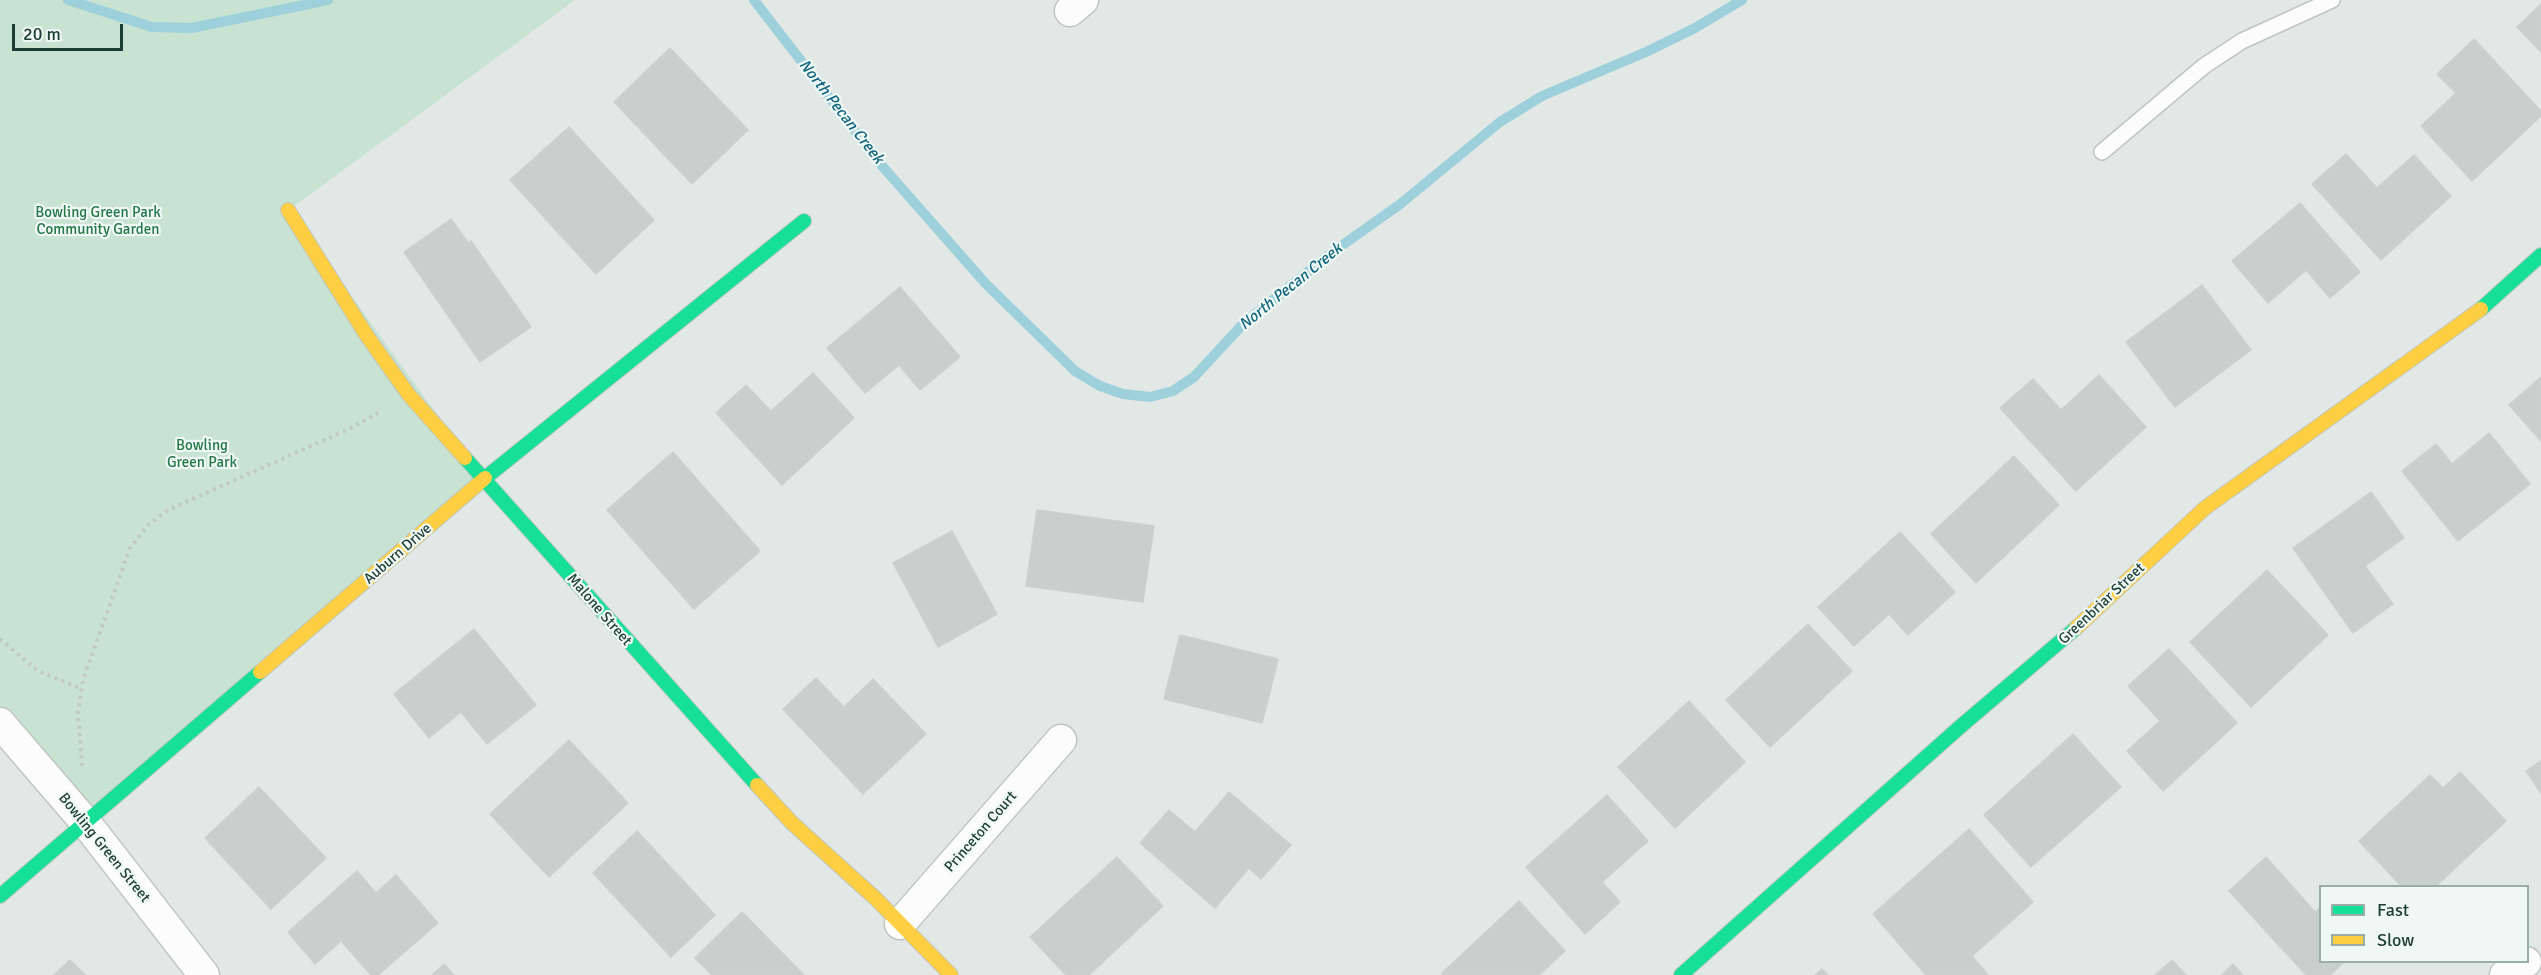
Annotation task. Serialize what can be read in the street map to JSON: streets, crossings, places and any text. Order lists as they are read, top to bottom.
{
  "streets": {
    "street": [
      "Auburn Drive",
      "Greenbriar Street",
      "Malone Street",
      "Princeton Court",
      "Bowling Green Street"
    ]
  },
  "crossings": [
    ["Auburn Drive", "Malone Street"],
    ["Auburn Drive", "Bowling Green Street"],
    ["Malone Street", "Princeton Court"]
  ],
  "water": ["North Pecan Creek"],
  "parks": ["Bowling Green Park Community Garden", "Bowling Green Park"],
  "legend": ["Fast", "Slow"],
  "scale_bar": "20 m"
}
